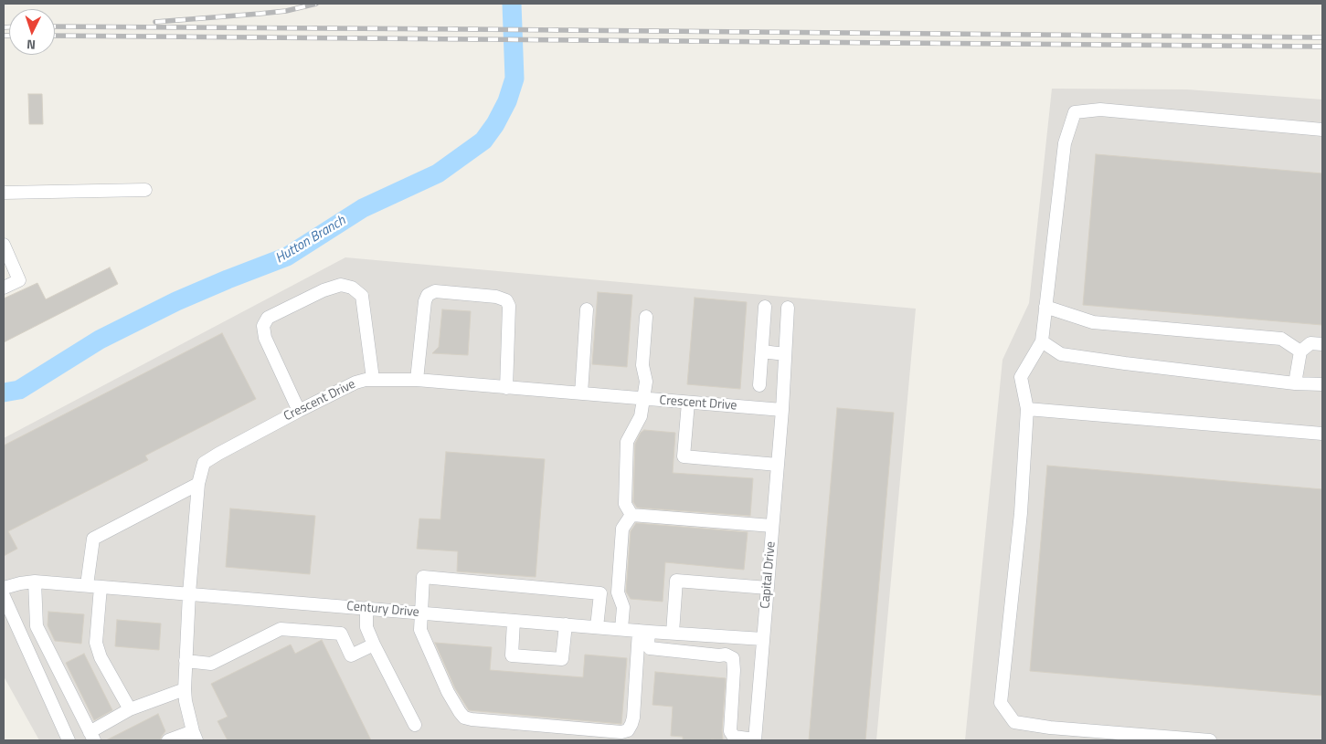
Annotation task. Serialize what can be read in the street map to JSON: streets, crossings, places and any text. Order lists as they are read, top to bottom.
{
  "streets": {
    "street": ["Crescent Drive", "Capital Drive", "Century Drive"]
  },
  "crossings": [
    ["Crescent Drive", "Capital Drive"],
    ["Crescent Drive", "Century Drive"],
    ["Capital Drive", "Century Drive"]
  ],
  "water": ["Hutton Branch"],
  "north": "bottom"
}
